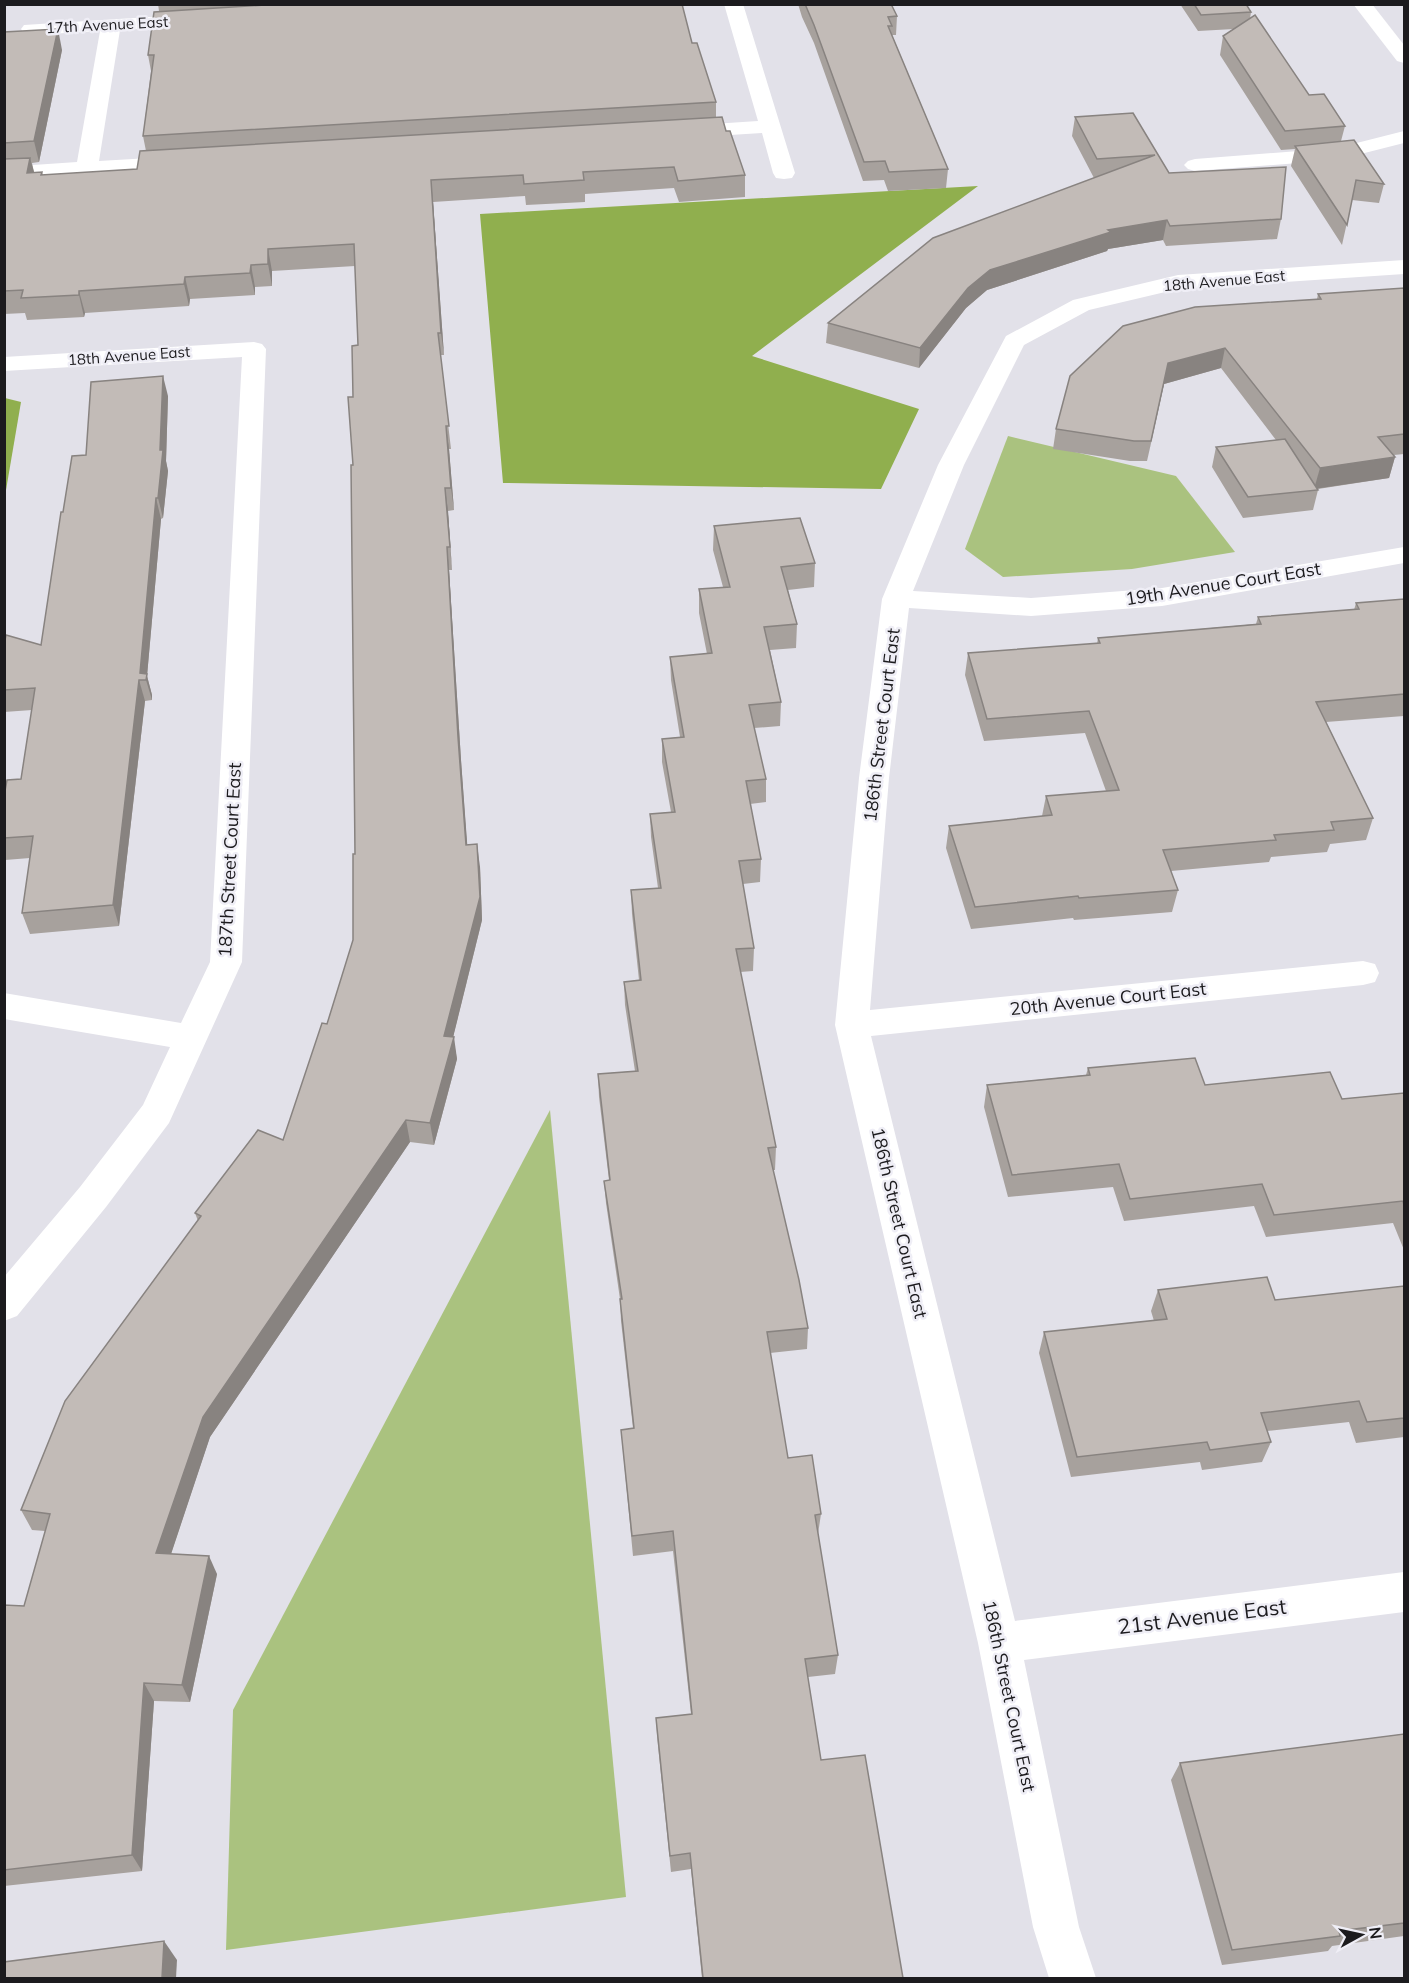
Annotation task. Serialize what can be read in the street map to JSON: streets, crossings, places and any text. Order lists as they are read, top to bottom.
{
  "streets": {
    "street": [
      "17th Avenue East",
      "18th Avenue East",
      "19th Avenue Court East",
      "186th Street Court East",
      "187th Street Court East",
      "20th Avenue Court East",
      "21st Avenue East"
    ]
  },
  "crossings": [
    ["18th Avenue East", "186th Street Court East"],
    ["18th Avenue East", "187th Street Court East"],
    ["19th Avenue Court East", "186th Street Court East"],
    ["186th Street Court East", "20th Avenue Court East"],
    ["186th Street Court East", "21st Avenue East"]
  ],
  "north": "right"
}
